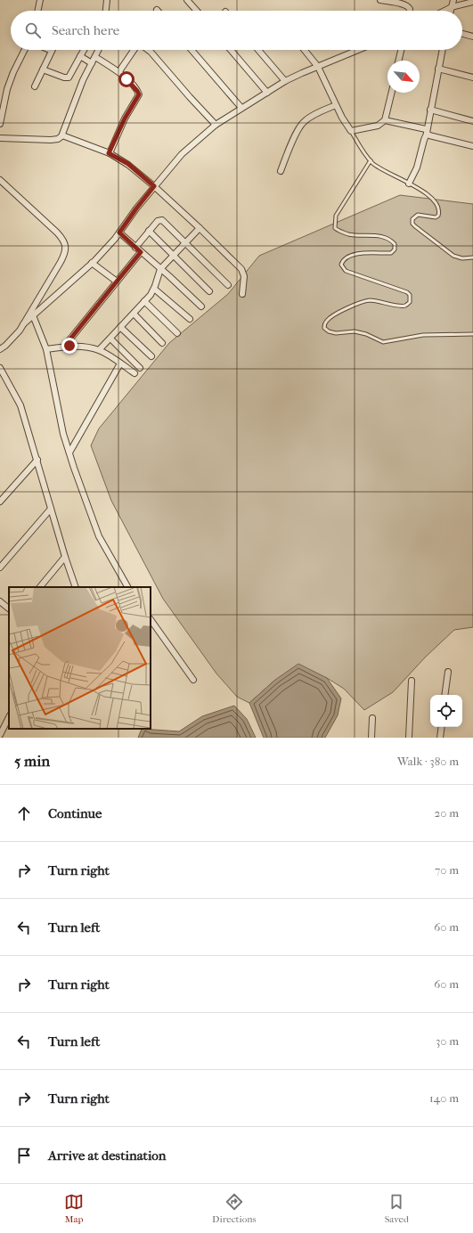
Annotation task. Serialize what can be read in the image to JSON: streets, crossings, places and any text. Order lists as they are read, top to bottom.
{
  "north": "bottom right",
  "page": {
    "search": "Search here",
    "heading": ["5 min", "Walk · 380 m"],
    "list": [
      ["Continue", "20 m"],
      ["Turn right", "70 m"],
      ["Turn left", "60 m"],
      ["Turn right", "60 m"],
      ["Turn left", "30 m"],
      ["Turn right", "140 m"],
      "Arrive at destination"
    ],
    "nav": ["Map", "Directions", "Saved"]
  }
}
